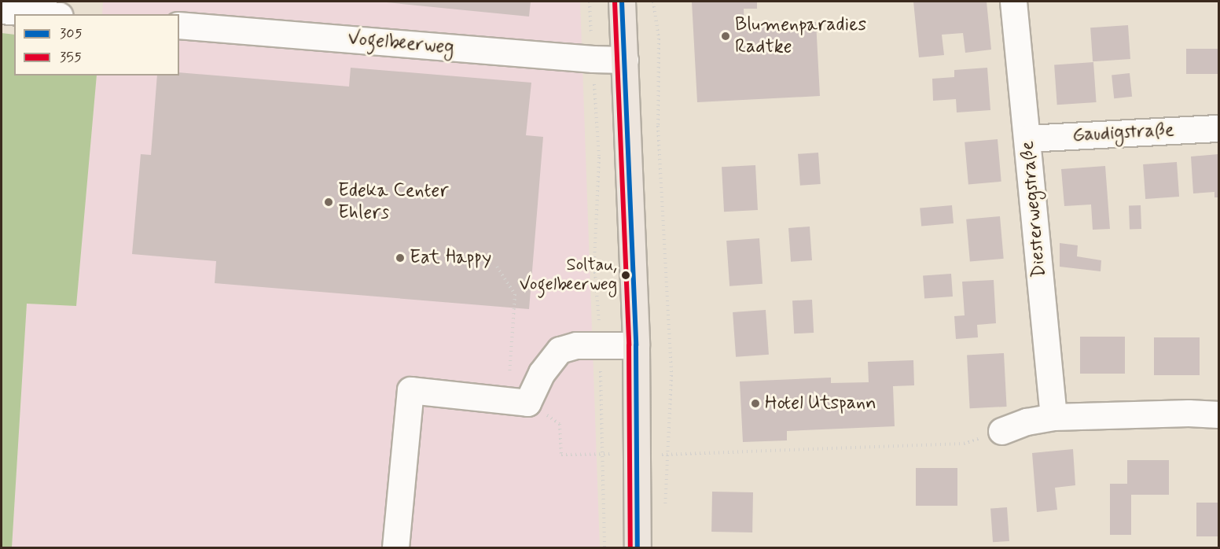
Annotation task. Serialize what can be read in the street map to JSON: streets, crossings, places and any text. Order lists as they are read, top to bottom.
{
  "streets": {
    "street": ["Vogelbeerweg", "Gaudigstraße", "Diesterwegstraße"]
  },
  "crossings": [
    ["Gaudigstraße", "Diesterwegstraße"]
  ],
  "places": [
    "Blumenparadies Radtke",
    "Edeka Center Ehlers",
    "Eat Happy",
    "Soltau, Vogelbeerweg",
    "Hotel Utspann"
  ],
  "lines": ["transit line 305", "transit line 355"],
  "legend": ["305", "355"]
}
